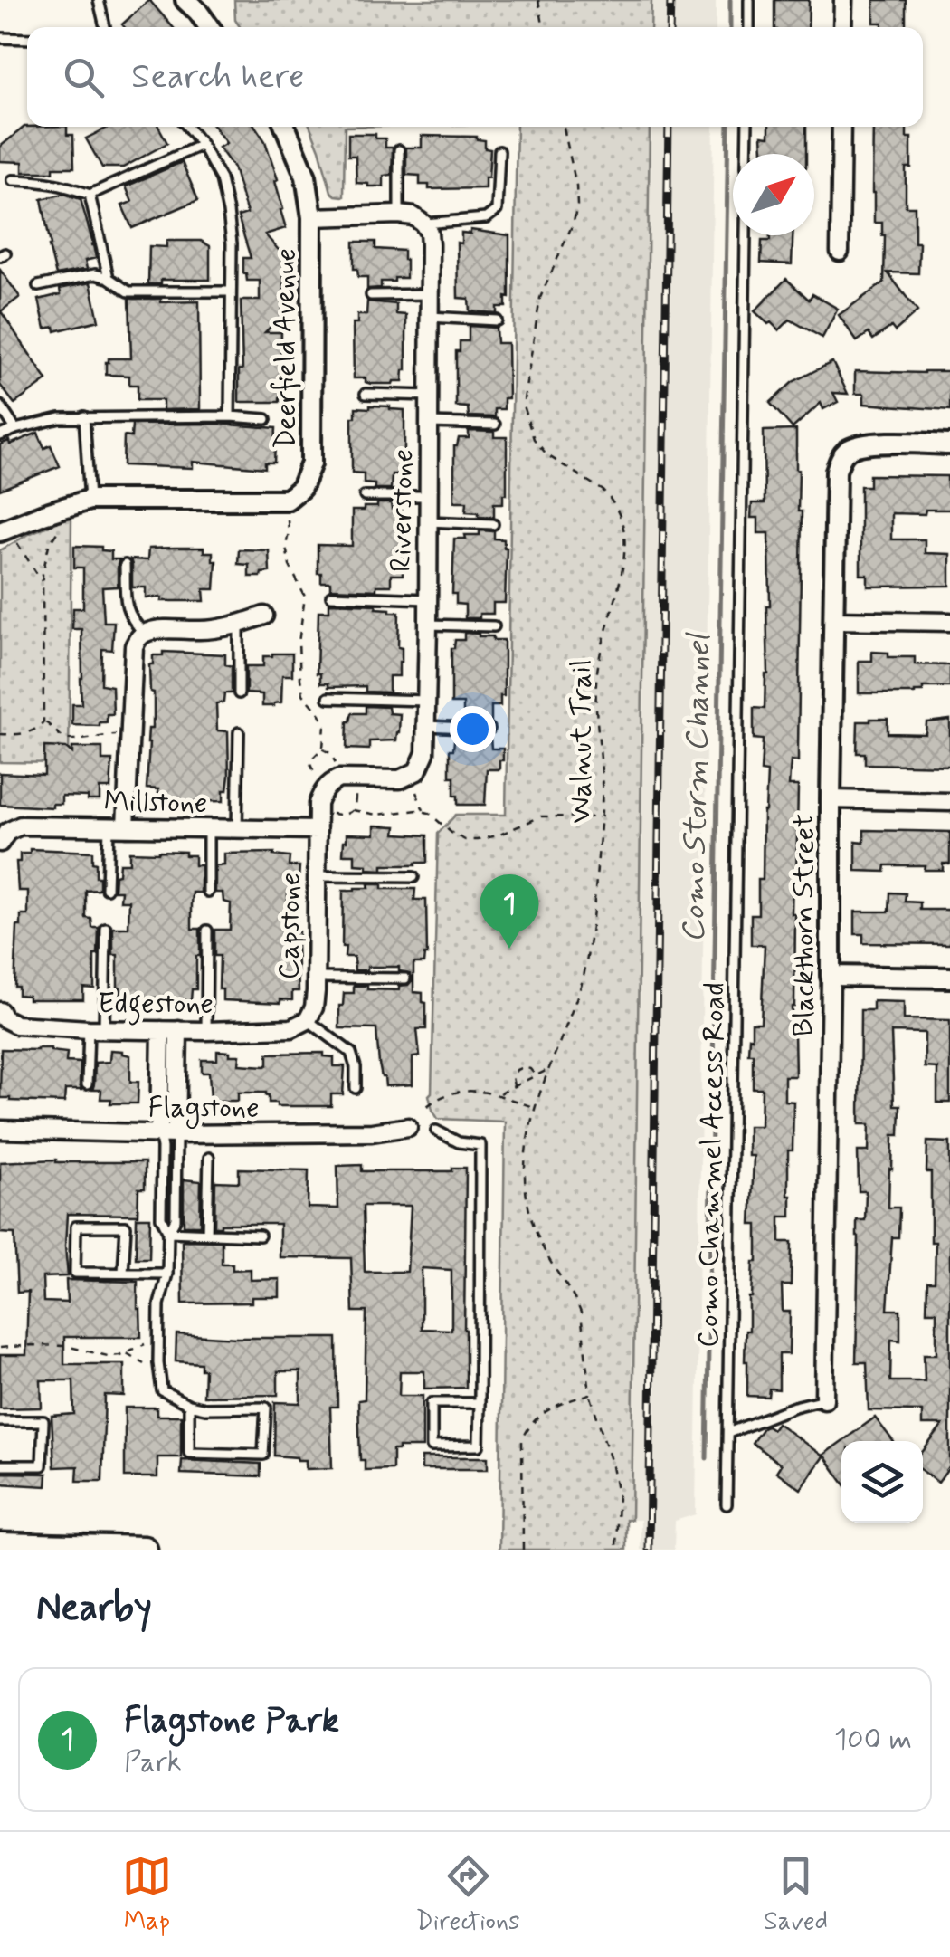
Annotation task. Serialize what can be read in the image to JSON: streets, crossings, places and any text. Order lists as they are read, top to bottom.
{
  "streets": {
    "street": [
      "Deerfield Avenue",
      "Riverstone",
      "Millstone",
      "Blackthorn Street",
      "Capstone",
      "Edgestone",
      "Flagstone"
    ],
    "lane": ["Como Chammel Access Road"],
    "path": ["Walnut Trail"]
  },
  "crossings": [
    ["Millstone", "Capstone"],
    ["Capstone", "Edgestone"]
  ],
  "water": ["Como Storm Channel"],
  "north": "top right",
  "page": {
    "search": "Search here",
    "pins": "1",
    "heading": "Nearby",
    "list": [
      {
        "mark": "1",
        "name": "Flagstone Park",
        "note": "Park",
        "value": "100 m"
      }
    ],
    "nav": ["Map", "Directions", "Saved"]
  }
}
